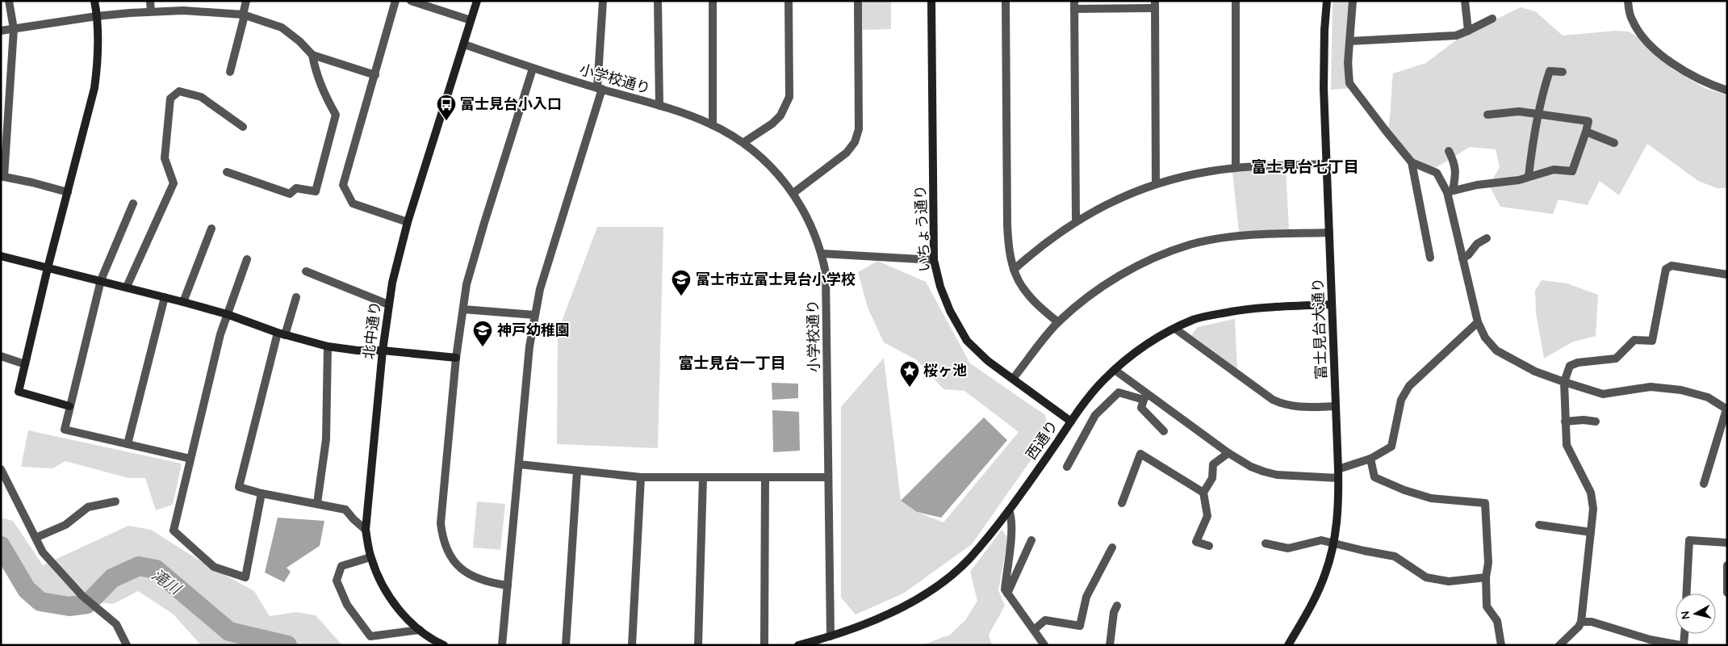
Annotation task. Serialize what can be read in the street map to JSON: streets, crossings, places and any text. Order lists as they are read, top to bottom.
{
  "streets": {
    "street": [
      "小学校通り",
      "いちょう通り",
      "富士見台大通り",
      "北中通り",
      "西通り"
    ]
  },
  "crossings": [
    ["小学校通り", "北中通り"],
    ["小学校通り", "西通り"],
    ["いちょう通り", "西通り"],
    ["富士見台大通り", "西通り"]
  ],
  "districts": ["富士見台七丁目", "富士見台一丁目"],
  "water": ["滝川"],
  "places": {
    "bus stop": ["富士見台小入口"],
    "school or university": ["富士市立富士見台小学校", "神戸幼稚園"],
    "place": ["桜ヶ池"]
  },
  "north": "left"
}
